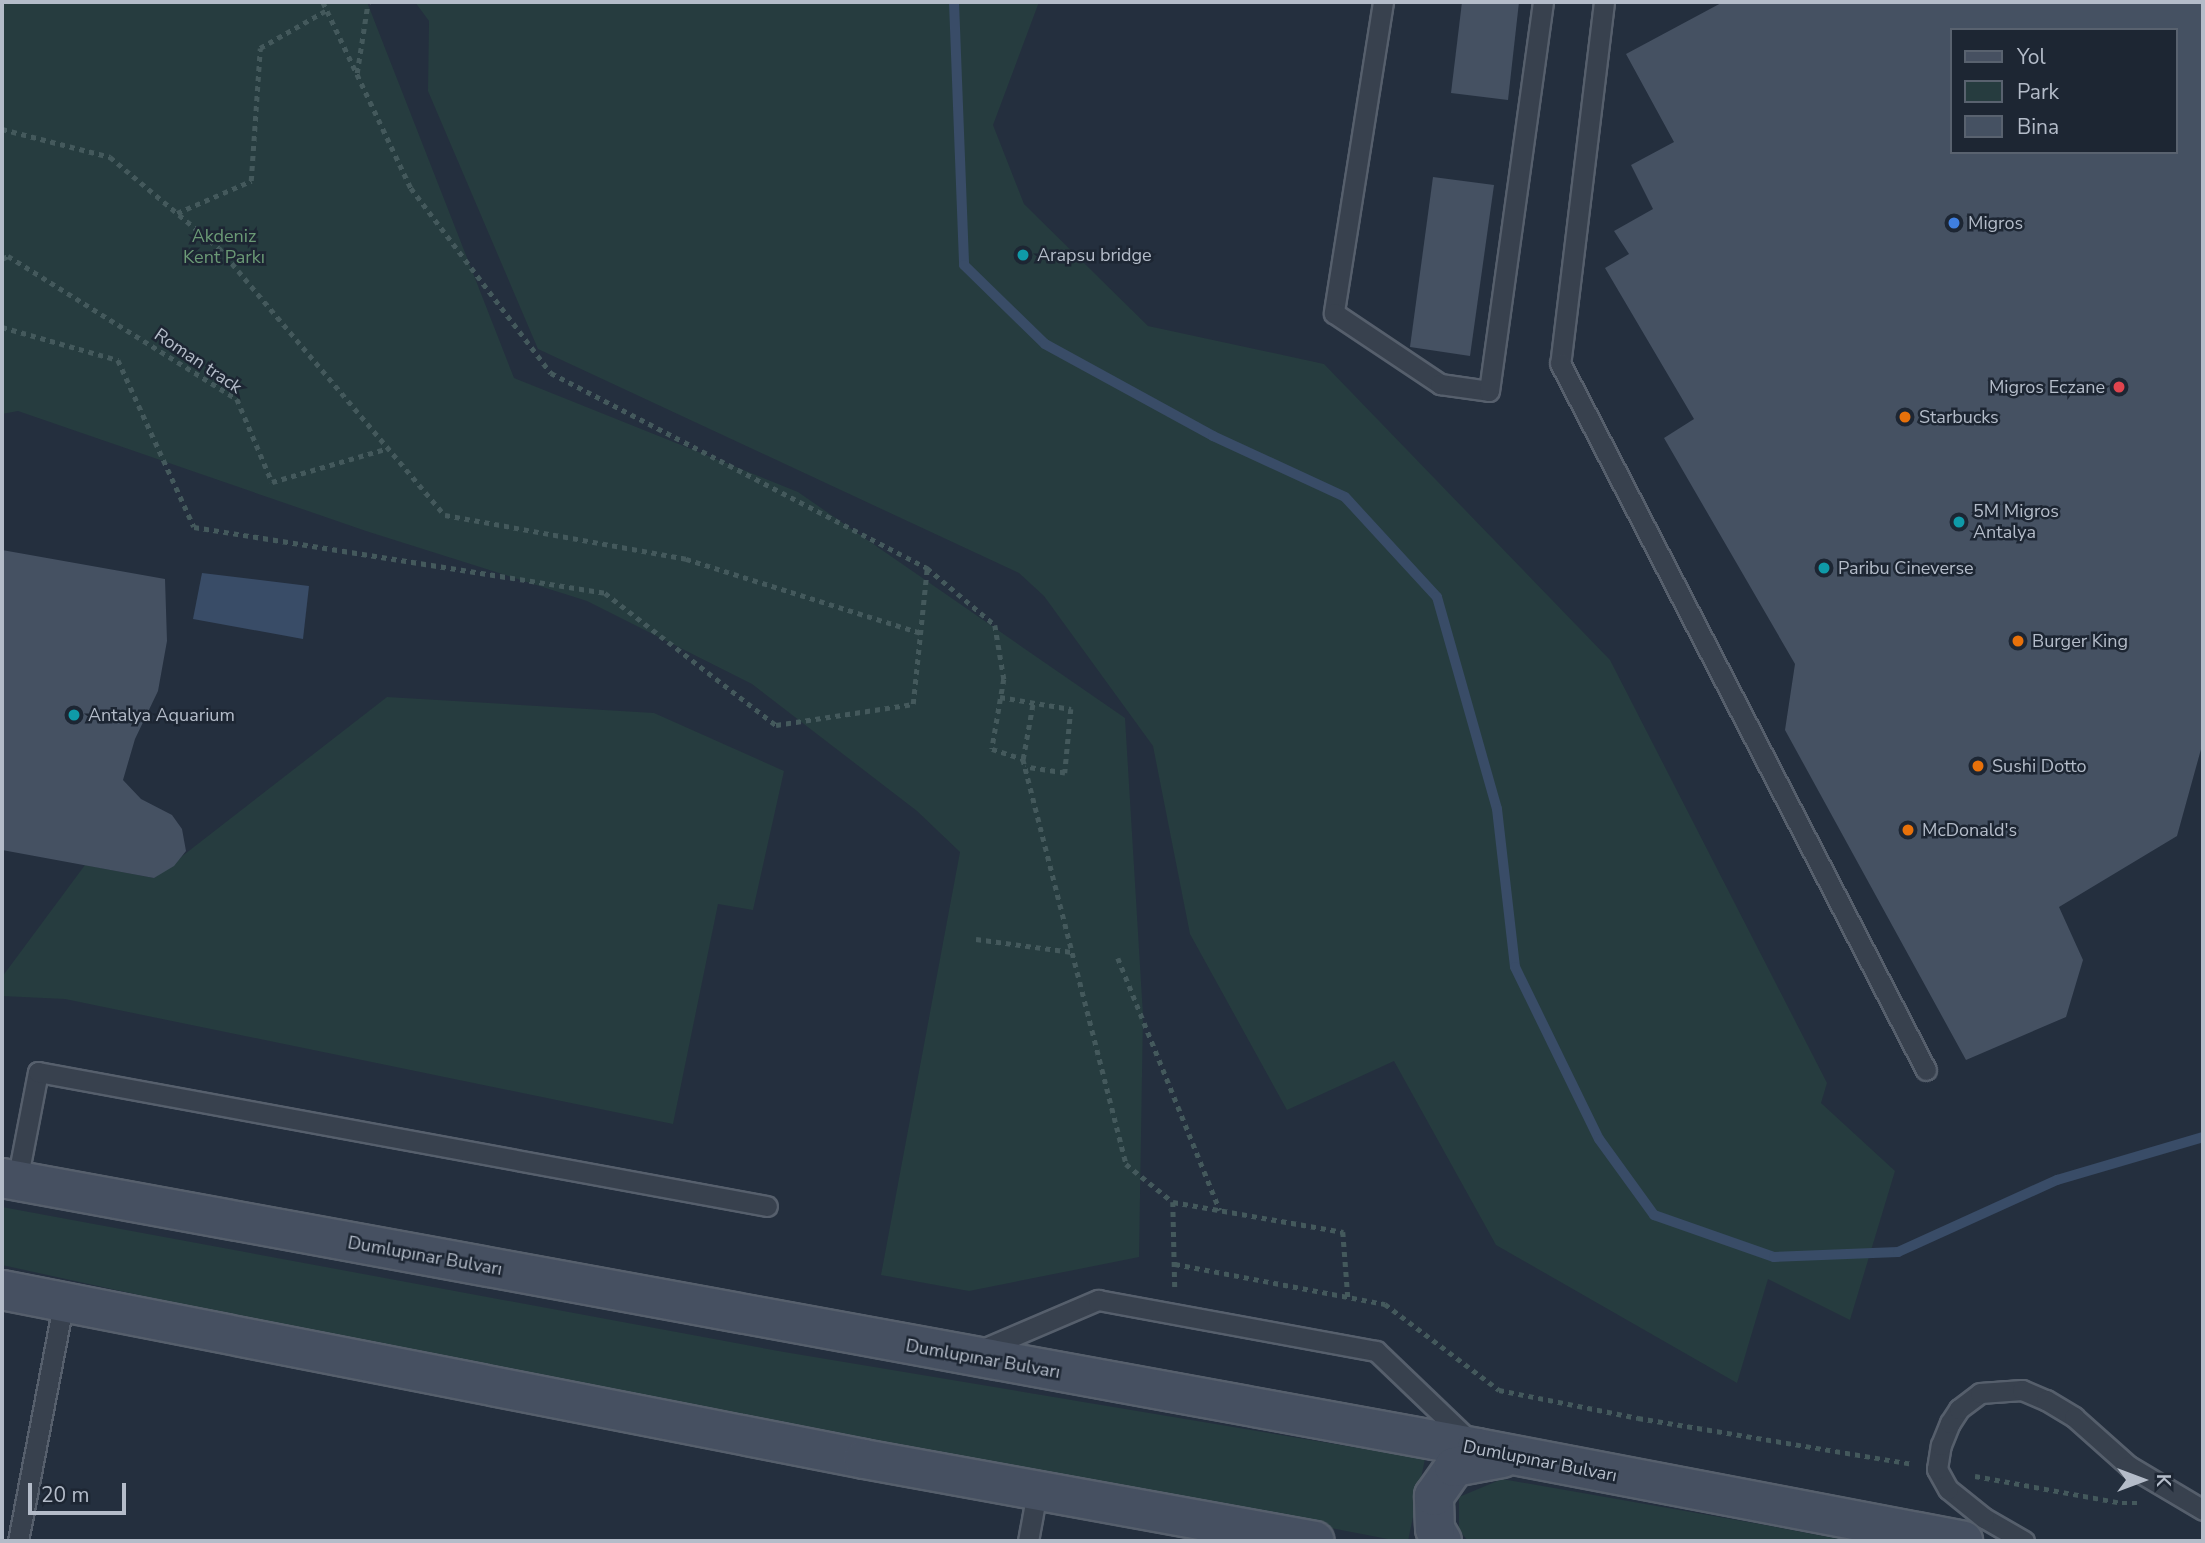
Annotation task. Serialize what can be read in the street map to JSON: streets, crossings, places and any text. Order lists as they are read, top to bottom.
{
  "streets": {
    "main road": ["Dumlupınar Bulvarı"],
    "path": ["Roman track"]
  },
  "parks": ["Akdeniz Kent Parkı"],
  "places": [
    "Migros",
    "Arapsu bridge",
    "Migros Eczane",
    "Starbucks",
    "5M Migros Antalya",
    "Paribu Cineverse",
    "Burger King",
    "Antalya Aquarium",
    "Sushi Dotto",
    "McDonald's"
  ],
  "legend": ["Yol", "Park", "Bina"],
  "scale_bar": "20 m",
  "north": "right"
}
